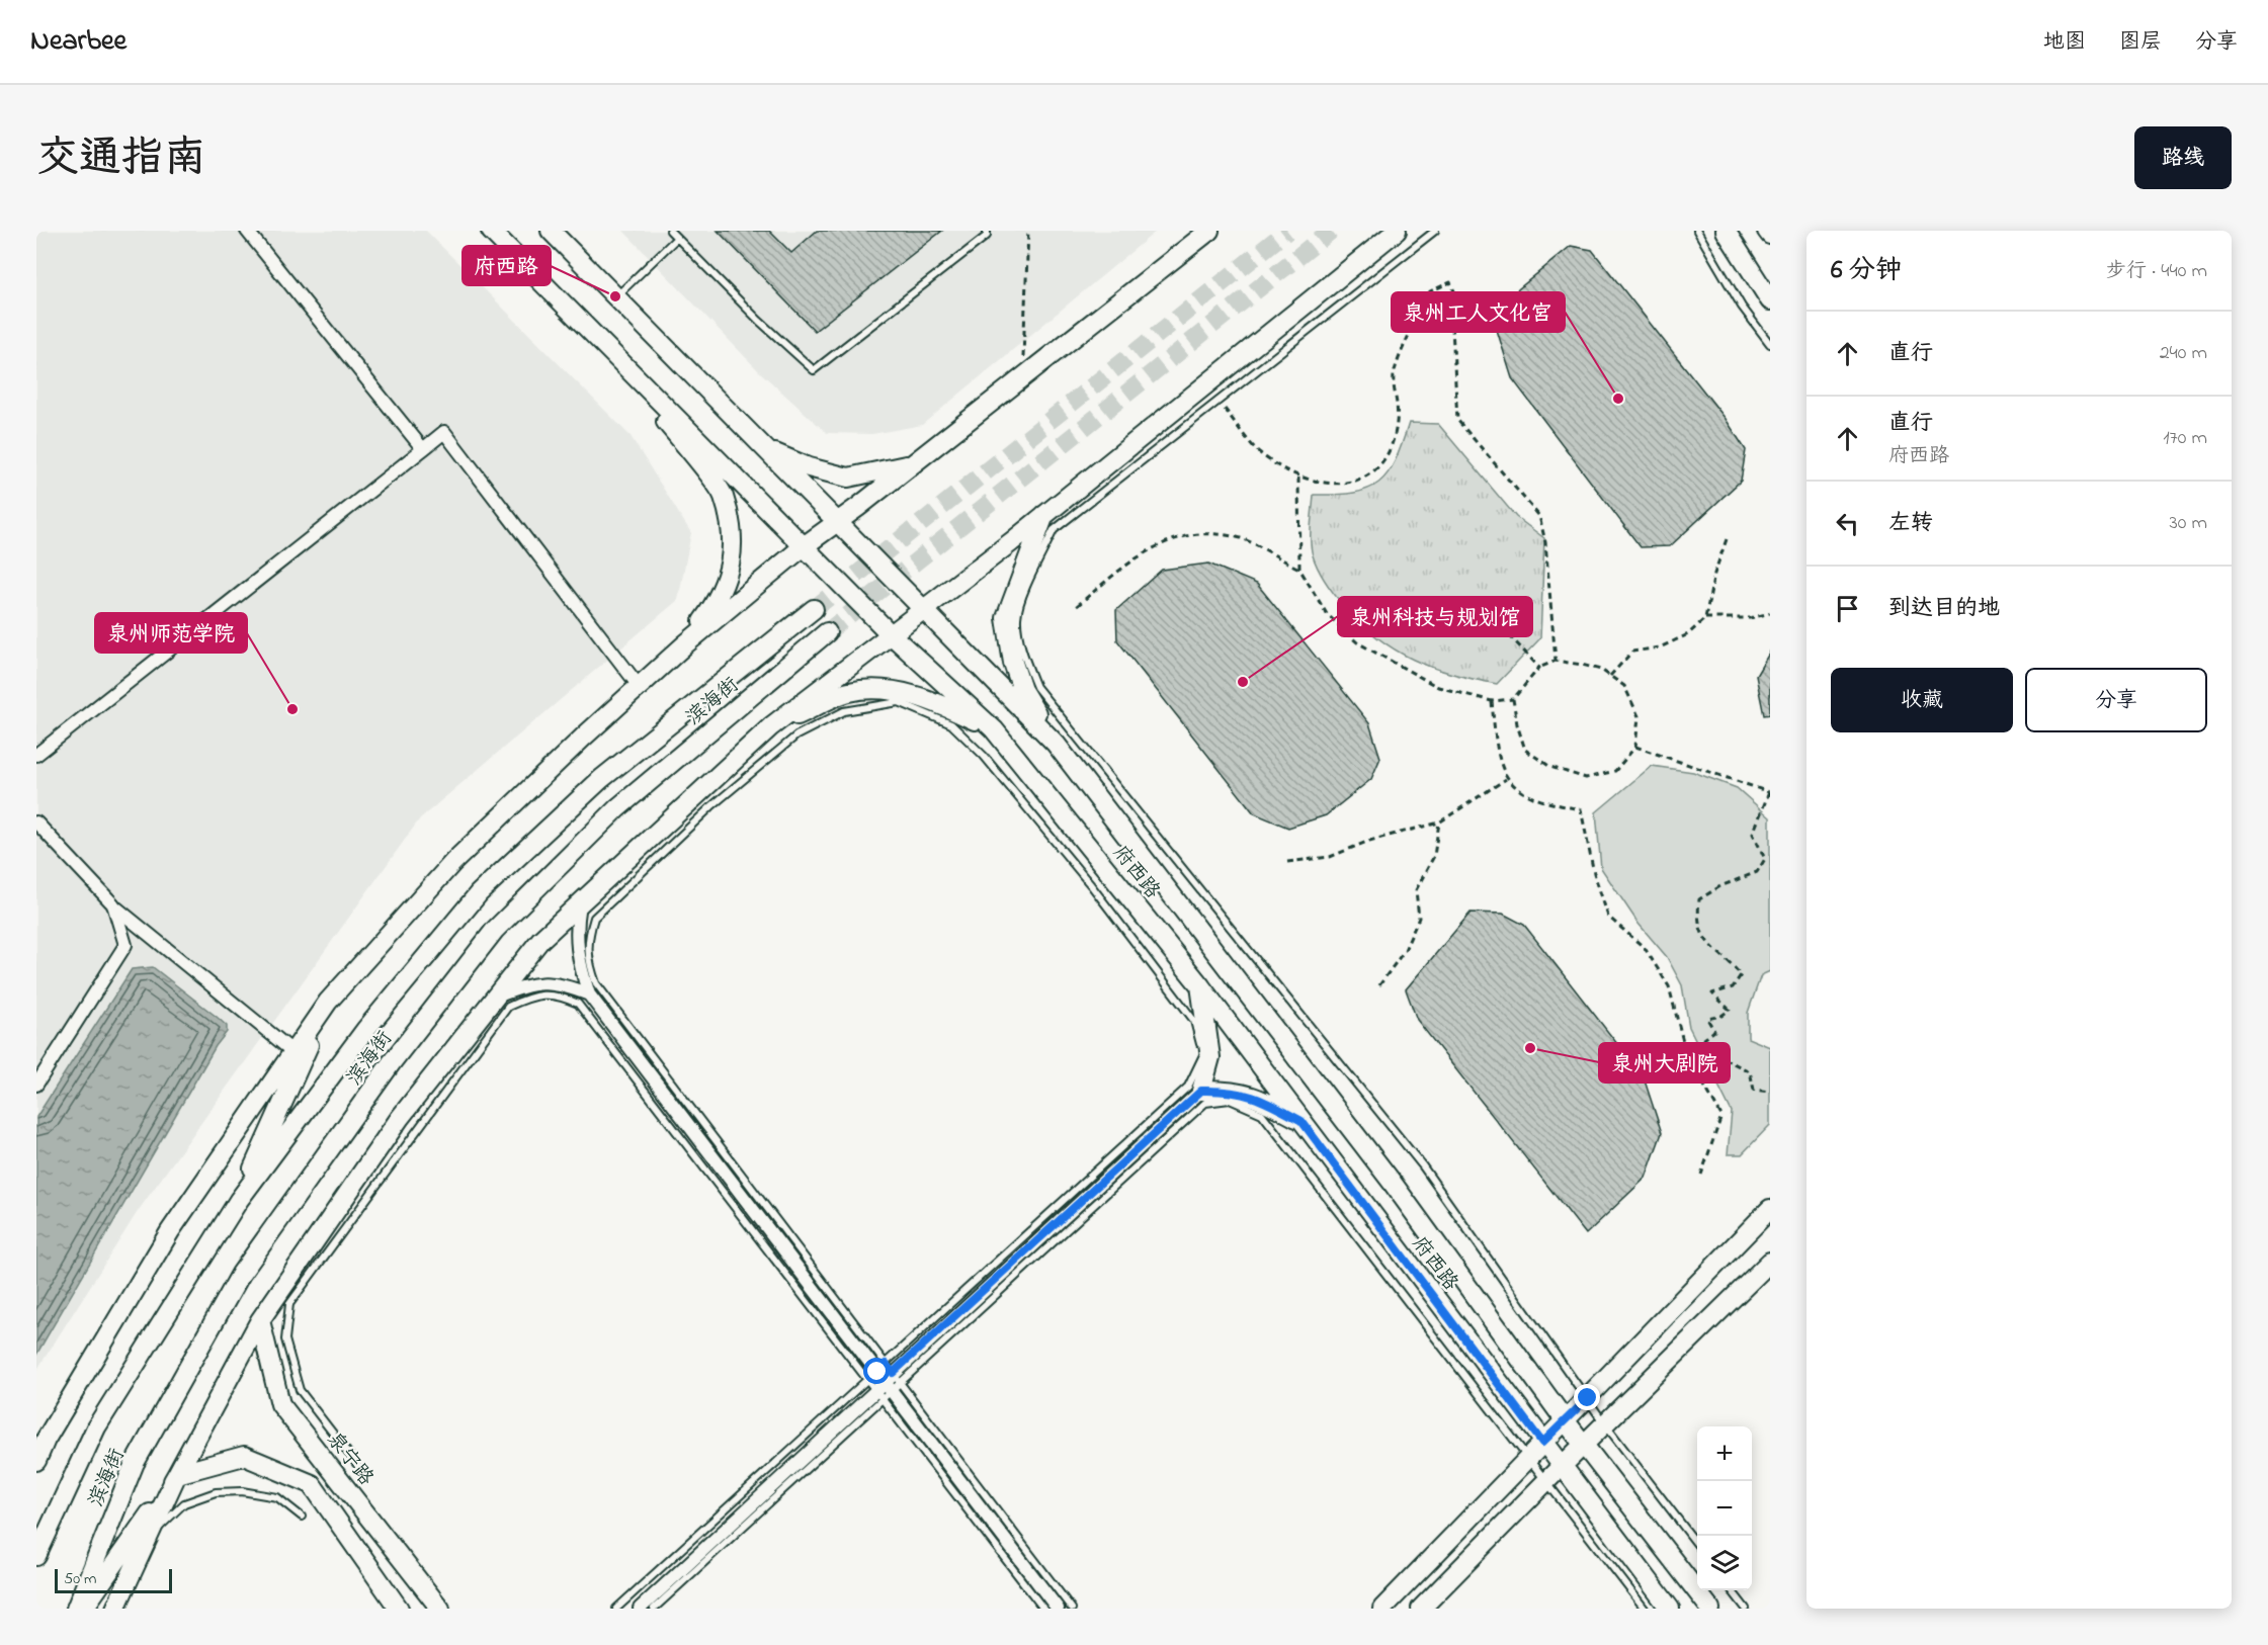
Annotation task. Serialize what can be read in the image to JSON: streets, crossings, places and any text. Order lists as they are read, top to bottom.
{
  "streets": {
    "street": ["滨海街", "府西路", "泉宁路"]
  },
  "places": [
    "府西路",
    "泉州工人文化宫",
    "泉州科技与规划馆",
    "泉州师范学院",
    "泉州大剧院"
  ],
  "scale_bar": "50 m",
  "page": {
    "header": "Nearbee",
    "nav": ["地图", "图层", "分享"],
    "title": "交通指南",
    "buttons": [
      "路线",
      ["收藏", "分享"]
    ],
    "heading": ["6 分钟", "步行 · 440 m"],
    "list": [
      ["直行", "240 m"],
      ["直行", "府西路", "170 m"],
      ["左转", "30 m"],
      "到达目的地"
    ],
    "map_buttons": ["+", "−"],
    "scale": "50 m"
  }
}
